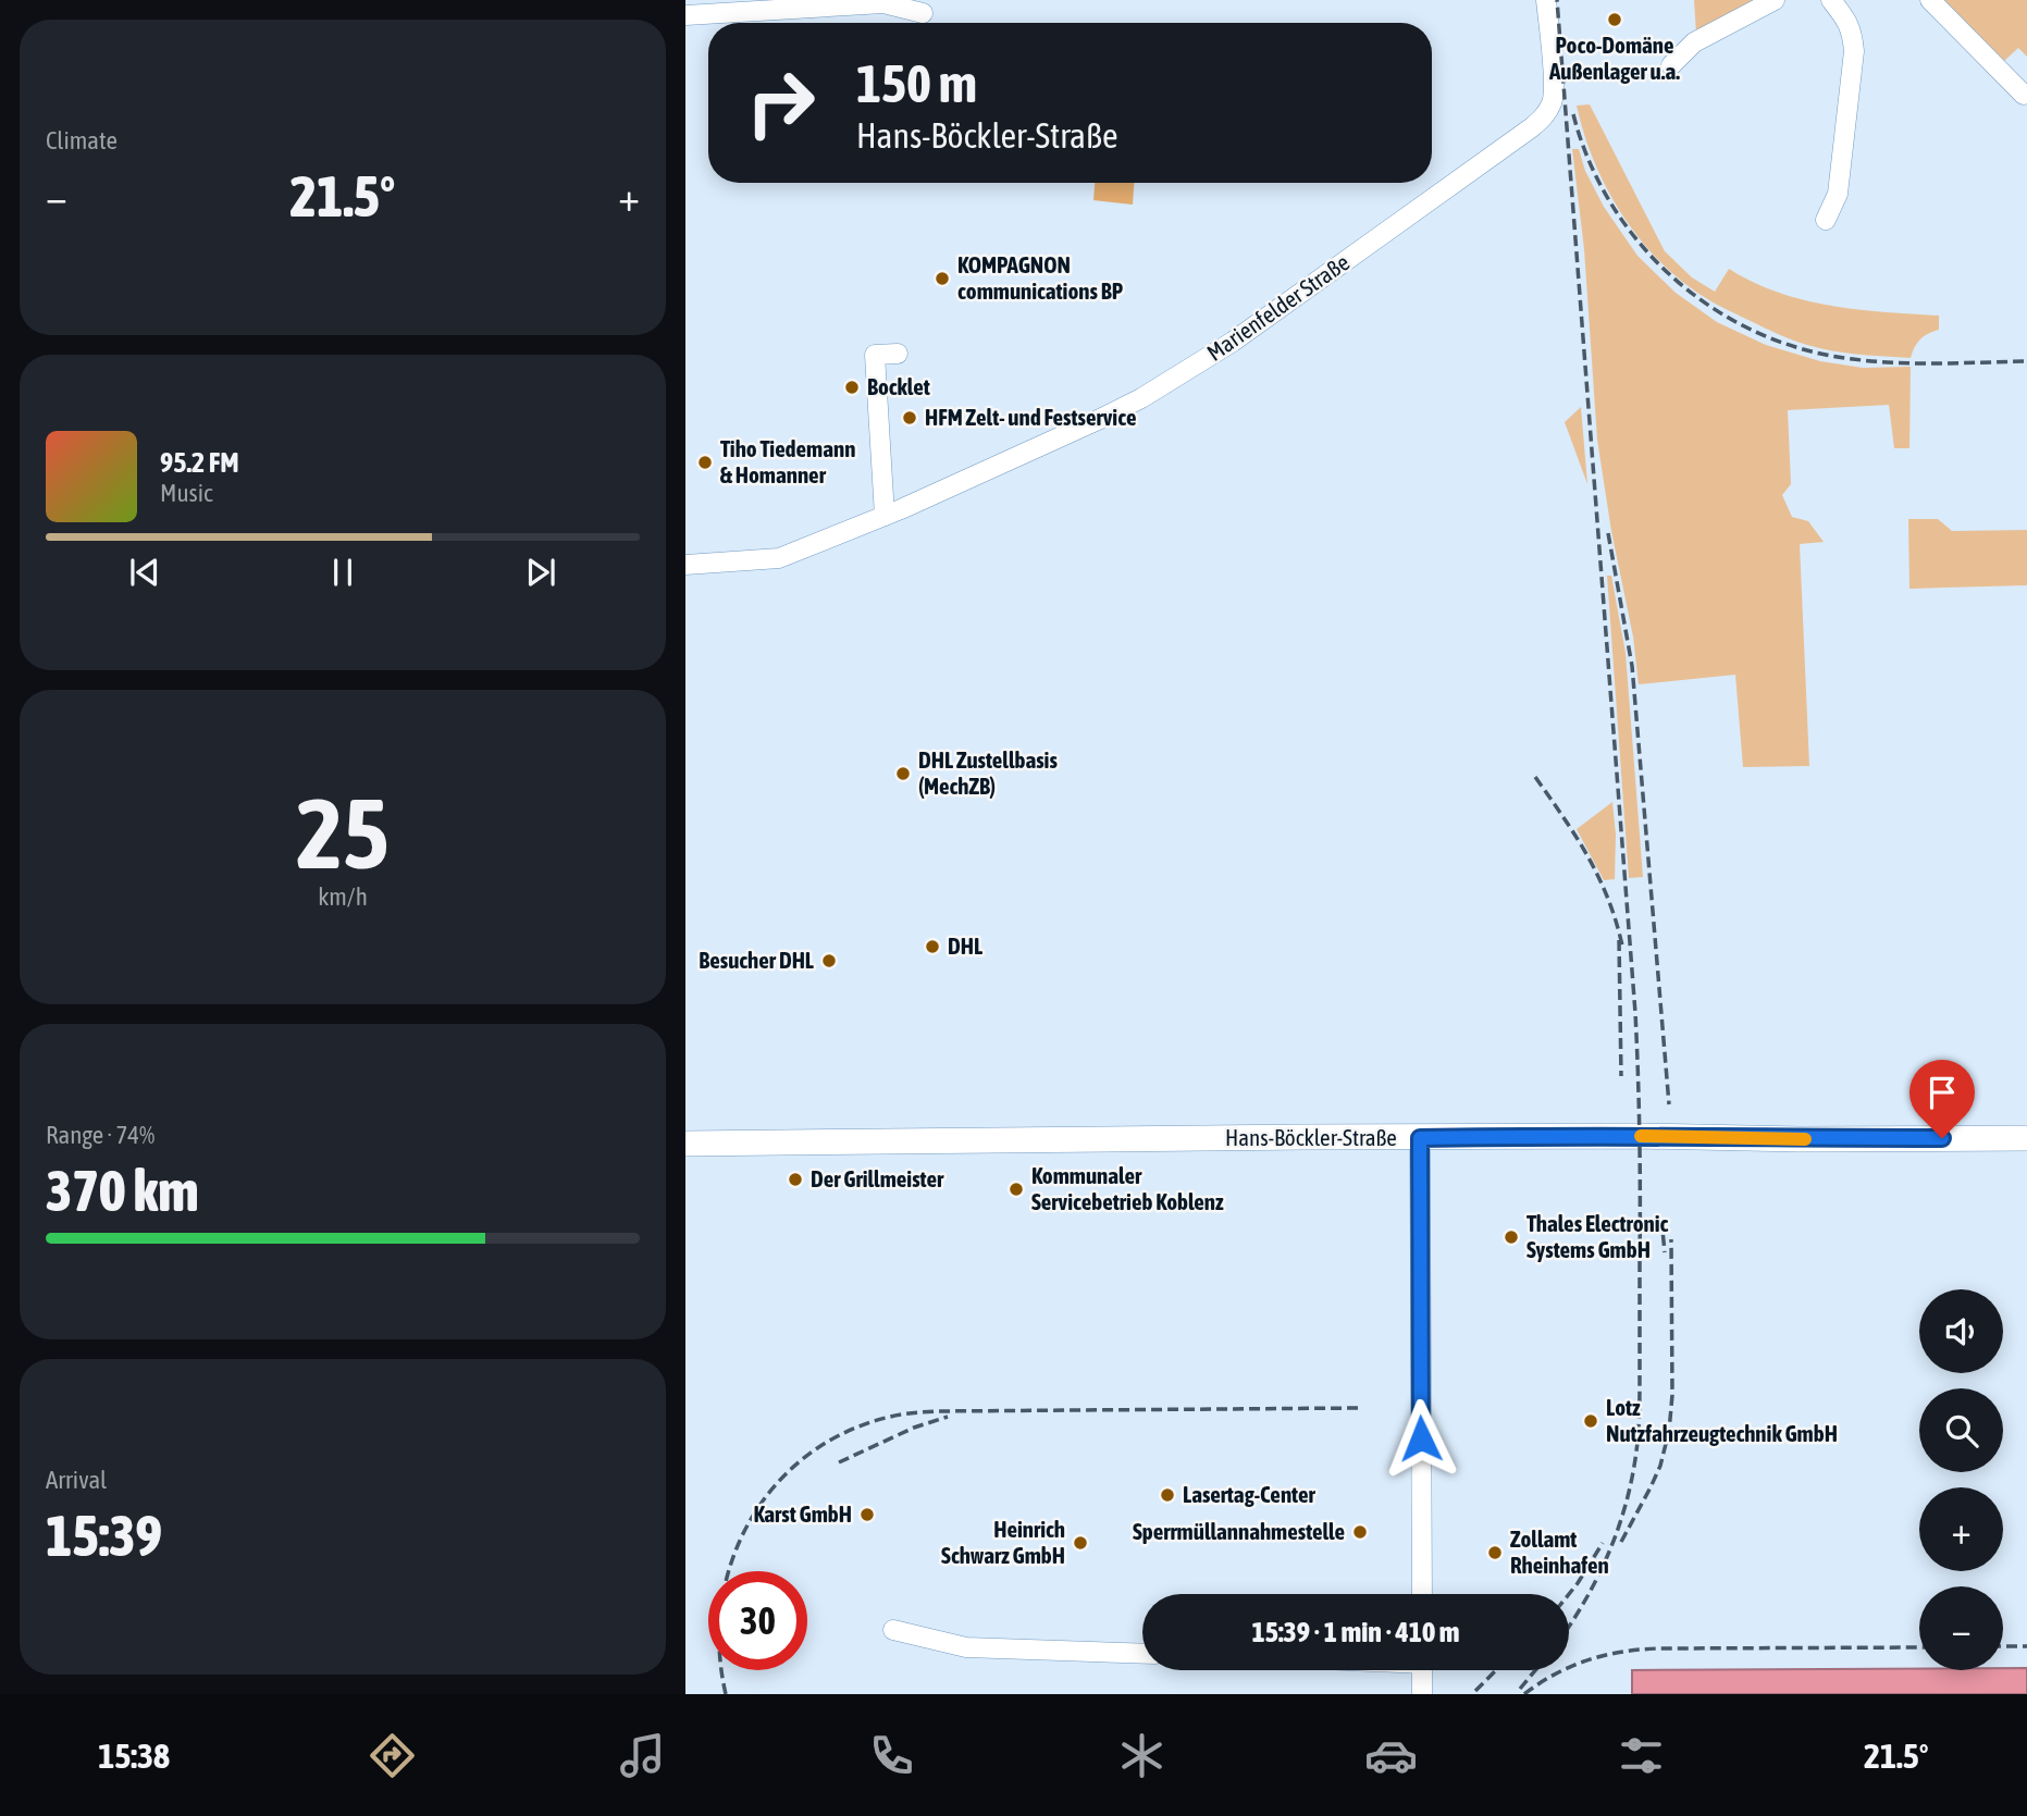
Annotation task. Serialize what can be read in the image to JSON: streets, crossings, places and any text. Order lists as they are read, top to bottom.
{
  "streets": {
    "main road": ["Hans-Böckler-Straße"],
    "street": ["Marienfelder Straße"]
  },
  "places": [
    "Poco-Domäne Außenlager u.a.",
    "KOMPAGNON communications BP",
    "Bocklet",
    "HFM Zelt- und Festservice",
    "Tiho Tiedemann & Homanner",
    "DHL Zustellbasis (MechZB)",
    "DHL",
    "Besucher DHL",
    "Der Grillmeister",
    "Kommunaler Servicebetrieb Koblenz",
    "Thales Electronic Systems GmbH",
    "Lotz Nutzfahrzeugtechnik GmbH",
    "Lasertag-Center",
    "Karst GmbH",
    "Sperrmüllannahmestelle",
    "Heinrich Schwarz GmbH",
    "Zollamt Rheinhafen"
  ],
  "page": {
    "tile": [
      "Climate",
      ["25", "km/h"],
      ["Range · 74%", "370 km"],
      ["Arrival", "15:39"]
    ],
    "turn": ["150 m", "Hans-Böckler-Straße"],
    "heat": ["−", "21.5°", "+"],
    "song": ["95.2 FM", "Music"],
    "map_buttons": ["+", "−"],
    "limit": "30",
    "trip": "15:39 · 1 min · 410 m",
    "tabs": ["15:38", "21.5°"]
  }
}
